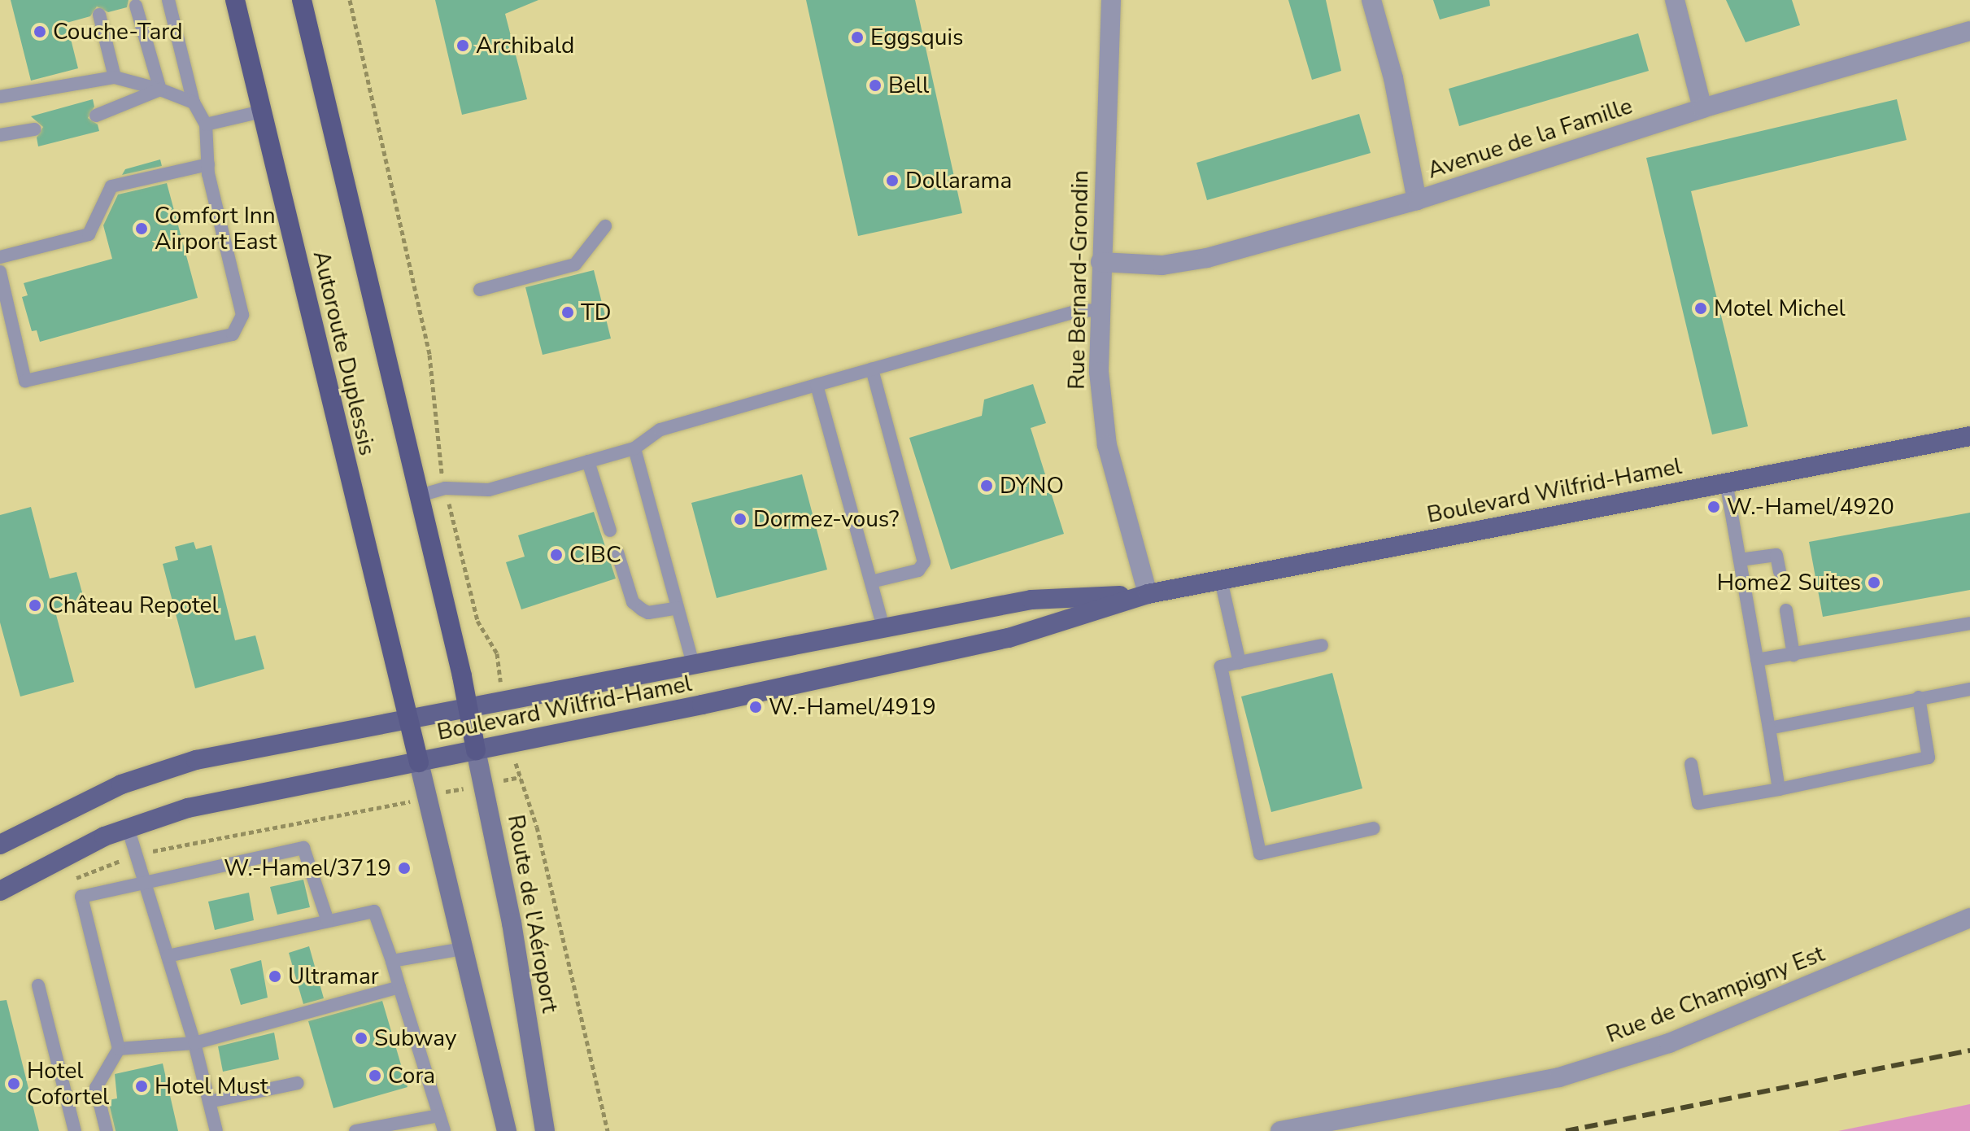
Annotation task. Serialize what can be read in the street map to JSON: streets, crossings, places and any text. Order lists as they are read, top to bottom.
{
  "streets": {
    "highway": ["Autoroute Duplessis", "Route de l'Aéroport"],
    "main road": ["Boulevard Wilfrid-Hamel"],
    "street": ["Avenue de la Famille", "Rue Bernard-Grondin", "Rue de Champigny Est"]
  },
  "crossings": [
    ["Avenue de la Famille", "Rue Bernard-Grondin"],
    ["Rue Bernard-Grondin", "Boulevard Wilfrid-Hamel"],
    ["Autoroute Duplessis", "Boulevard Wilfrid-Hamel"],
    ["Autoroute Duplessis", "Route de l'Aéroport"],
    ["Boulevard Wilfrid-Hamel", "Route de l'Aéroport"]
  ],
  "places": [
    "Couche-Tard",
    "Eggsquis",
    "Archibald",
    "Bell",
    "Dollarama",
    "Comfort Inn Airport East",
    "Motel Michel",
    "TD",
    "DYNO",
    "W.-Hamel/4920",
    "Dormez-vous?",
    "CIBC",
    "Home2 Suites",
    "Château Repotel",
    "W.-Hamel/4919",
    "W.-Hamel/3719",
    "Ultramar",
    "Subway",
    "Cora",
    "Hotel Cofortel",
    "Hotel Must"
  ]
}
